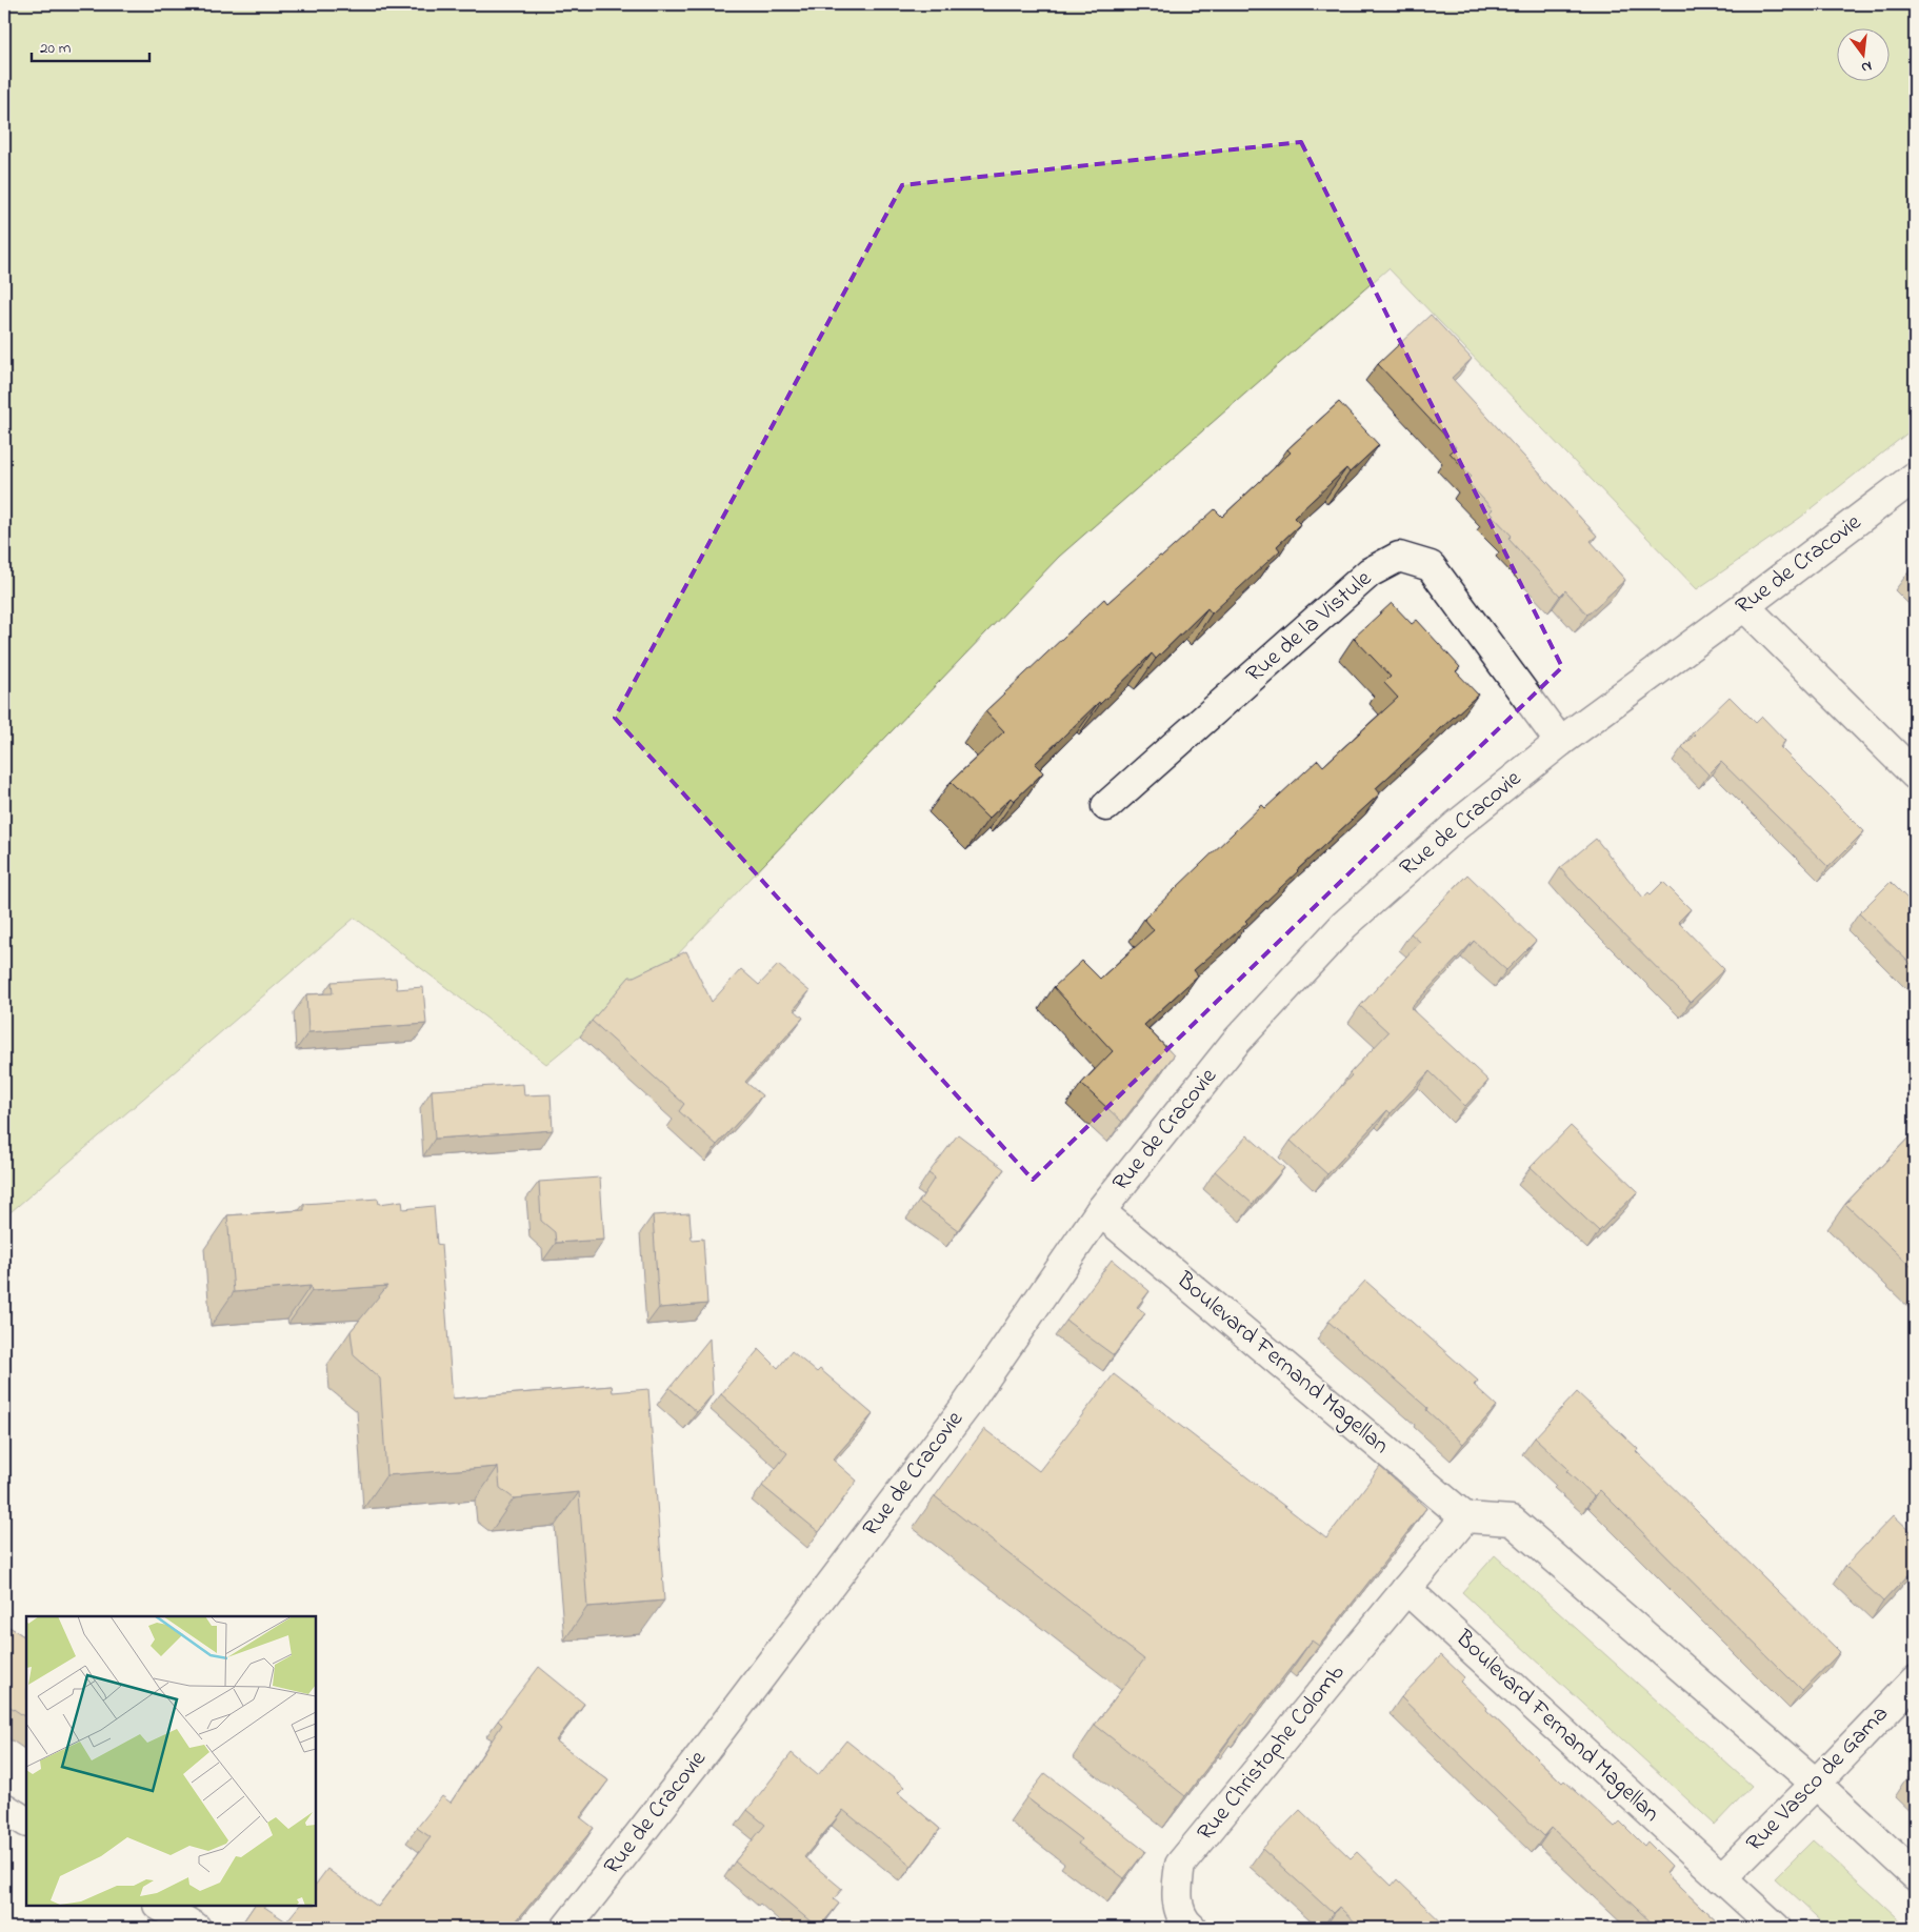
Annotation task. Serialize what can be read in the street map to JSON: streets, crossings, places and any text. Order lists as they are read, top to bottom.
{
  "streets": {
    "street": [
      "Rue de Cracovie",
      "Rue de la Vistule",
      "Boulevard Fernand Magellan",
      "Rue Christophe Colomb",
      "Rue Vasco de Gama"
    ]
  },
  "crossings": [
    ["Rue de Cracovie", "Rue de la Vistule"],
    ["Rue de Cracovie", "Boulevard Fernand Magellan"],
    ["Boulevard Fernand Magellan", "Rue Christophe Colomb"],
    ["Boulevard Fernand Magellan", "Rue Vasco de Gama"]
  ],
  "scale_bar": "20 m",
  "north": "bottom"
}
